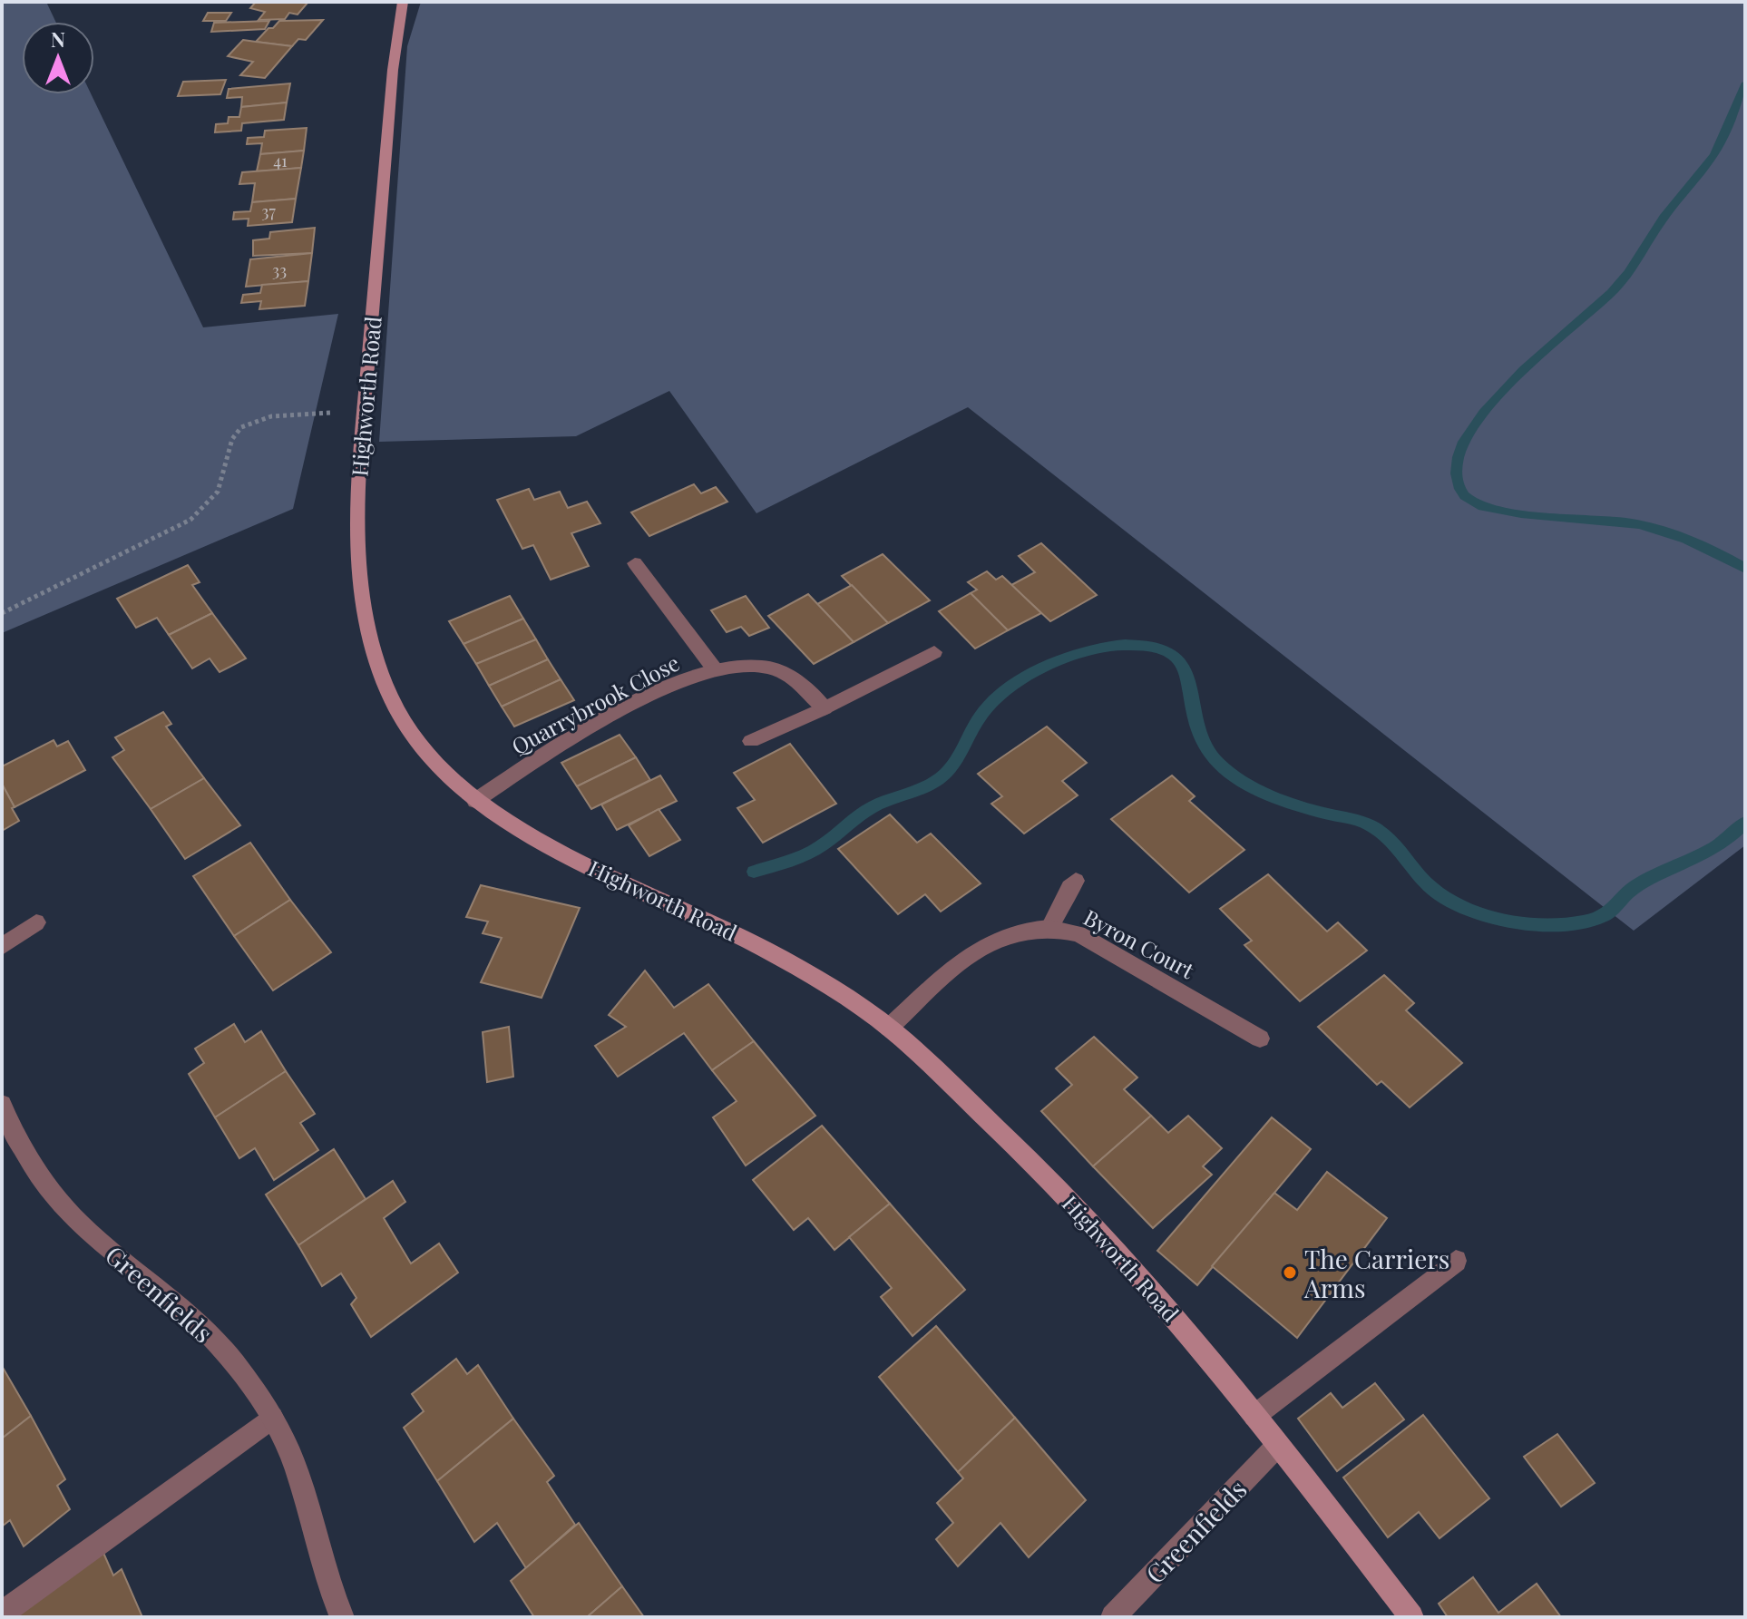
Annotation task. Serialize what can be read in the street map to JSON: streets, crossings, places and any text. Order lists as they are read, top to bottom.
{
  "streets": {
    "street": [
      "Highworth Road",
      "Quarrybrook Close",
      "Byron Court",
      "Greenfields"
    ]
  },
  "crossings": [
    ["Highworth Road", "Quarrybrook Close"],
    ["Highworth Road", "Byron Court"],
    ["Highworth Road", "Greenfields"]
  ],
  "places": ["The Carriers Arms"],
  "house_numbers": ["41", "37", "33"],
  "north": "top"
}
